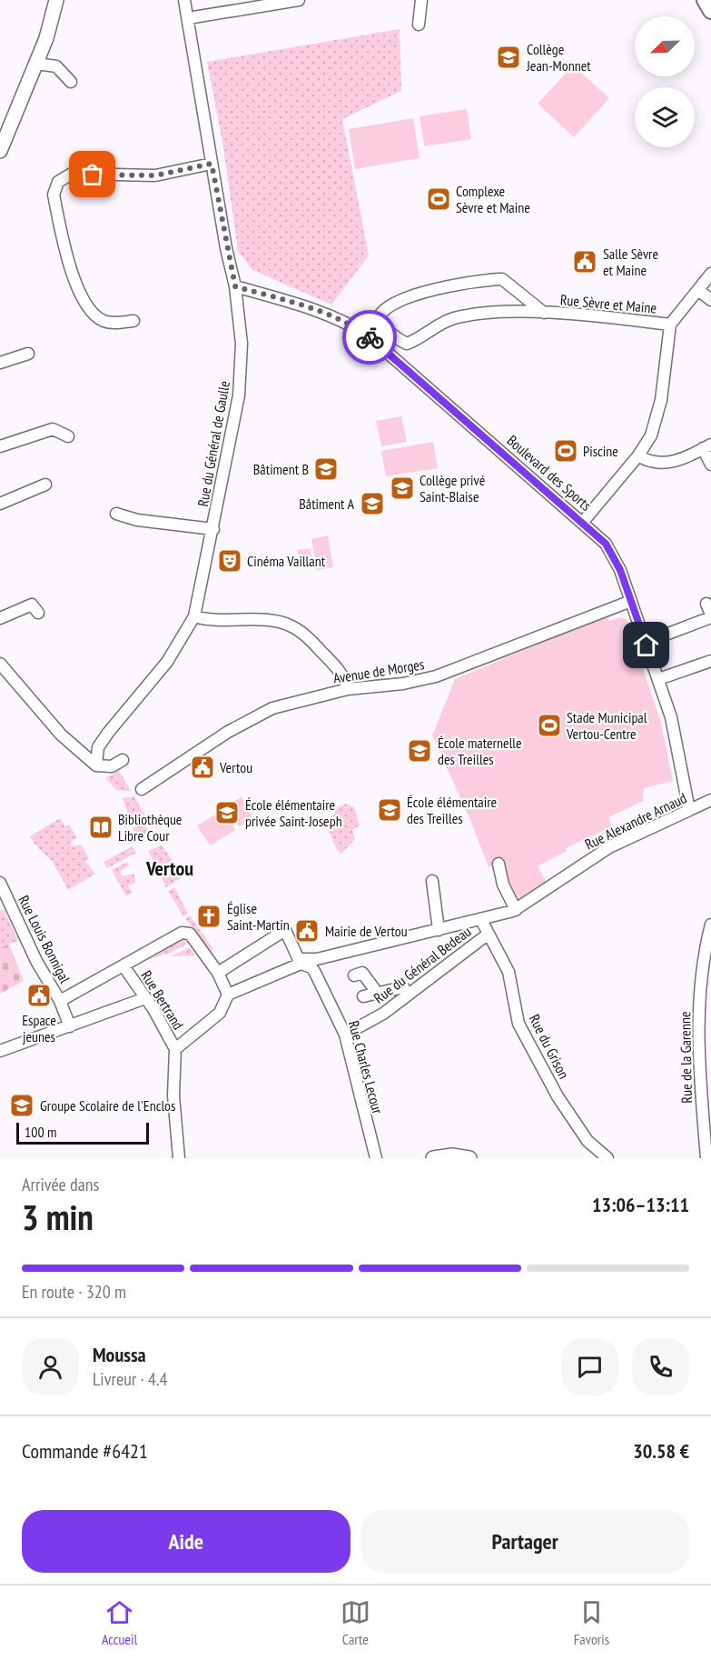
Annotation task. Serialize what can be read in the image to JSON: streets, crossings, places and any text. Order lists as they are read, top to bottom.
{
  "streets": {
    "street": [
      "Rue Sèvre et Maine",
      "Rue du Général de Gaulle",
      "Boulevard des Sports",
      "Avenue de Morges",
      "Rue Alexandre Arnaud",
      "Rue Louis Bonnigal",
      "Rue du Général Bedeau",
      "Rue Bertrand",
      "Rue du Grison",
      "Rue de la Garenne",
      "Rue Charles Lecour"
    ]
  },
  "crossings": [
    ["Rue Sèvre et Maine", "Boulevard des Sports"],
    ["Rue du Général de Gaulle", "Boulevard des Sports"],
    ["Boulevard des Sports", "Avenue de Morges"],
    ["Boulevard des Sports", "Rue Alexandre Arnaud"],
    ["Rue Alexandre Arnaud", "Rue du Grison"],
    ["Rue Alexandre Arnaud", "Rue Charles Lecour"],
    ["Rue Louis Bonnigal", "Rue Bertrand"],
    ["Rue Louis Bonnigal", "Rue Charles Lecour"],
    ["Rue du Général Bedeau", "Rue du Grison"],
    ["Rue du Général Bedeau", "Rue Charles Lecour"]
  ],
  "districts": ["Vertou"],
  "places": {
    "school or university": [
      "Collège Jean-Monnet",
      "Bâtiment B",
      "Collège privé Saint-Blaise",
      "Bâtiment A",
      "École maternelle des Treilles",
      "École élémentaire des Treilles",
      "École élémentaire privée Saint-Joseph",
      "Groupe Scolaire de l'Enclos"
    ],
    "sports": ["Complexe Sèvre et Maine", "Piscine", "Stade Municipal Vertou-Centre"],
    "public building": [
      "Salle Sèvre et Maine",
      "Vertou",
      "Mairie de Vertou",
      "Espace jeunes"
    ],
    "theatre": ["Cinéma Vaillant"],
    "library": ["Bibliothèque Libre Cour"],
    "church": ["Église Saint-Martin"]
  },
  "scale_bar": "100 m",
  "north": "bottom left",
  "page": {
    "scale": "100 m",
    "heading": ["3 min", "Arrivée dans", "13:06–13:11"],
    "panel": [
      "Moussa",
      "Livreur · 4.4",
      "Commande #6421",
      "30.58 €"
    ],
    "bar": "En route · 320 m",
    "buttons": ["Aide", "Partager"],
    "tabs": ["Accueil", "Carte", "Favoris"]
  }
}
